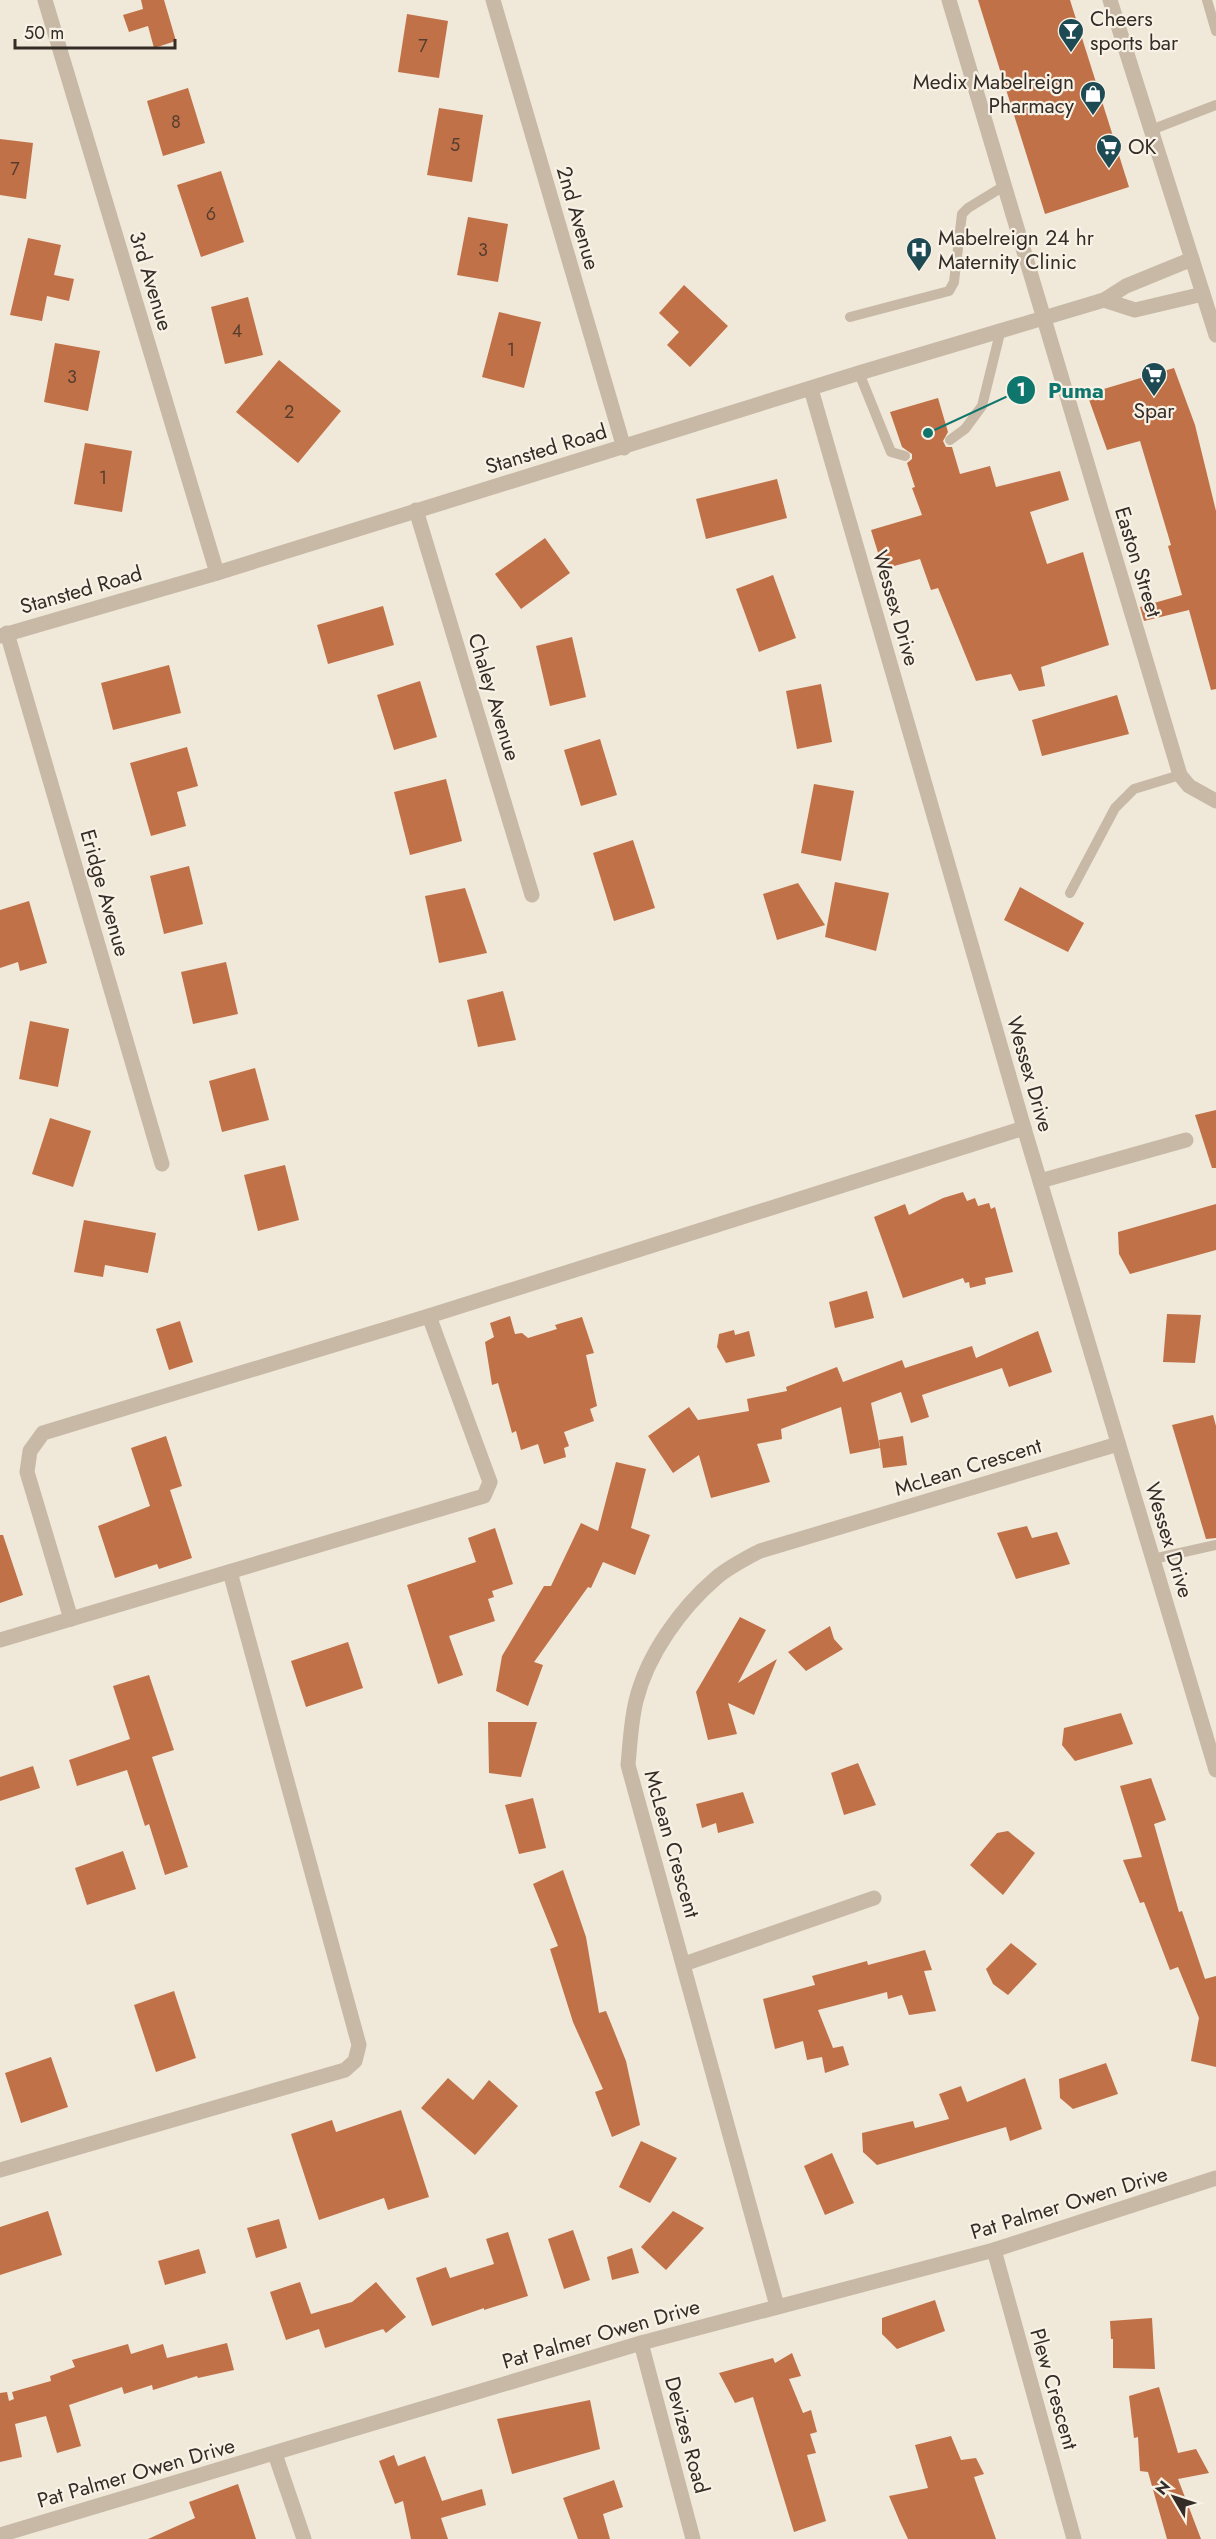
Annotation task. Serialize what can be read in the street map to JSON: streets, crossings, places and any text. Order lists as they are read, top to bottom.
{
  "streets": {
    "street": [
      "2nd Avenue",
      "3rd Avenue",
      "Stansted Road",
      "Easton Street",
      "Wessex Drive",
      "Chaley Avenue",
      "Eridge Avenue",
      "McLean Crescent",
      "Pat Palmer Owen Drive",
      "Plew Crescent",
      "Devizes Road"
    ]
  },
  "crossings": [
    ["2nd Avenue", "Stansted Road"],
    ["3rd Avenue", "Stansted Road"],
    ["Stansted Road", "Easton Street"],
    ["Stansted Road", "Wessex Drive"],
    ["Stansted Road", "Chaley Avenue"],
    ["Stansted Road", "Eridge Avenue"],
    ["Wessex Drive", "McLean Crescent"],
    ["McLean Crescent", "Pat Palmer Owen Drive"],
    ["Pat Palmer Owen Drive", "Plew Crescent"],
    ["Pat Palmer Owen Drive", "Devizes Road"]
  ],
  "places": {
    "bar": ["Cheers sports bar"],
    "shop": ["Medix Mabelreign Pharmacy"],
    "supermarket": ["OK", "Spar"],
    "hospital": ["Mabelreign 24 hr Maternity Clinic"],
    "other": ["Puma"]
  },
  "house_numbers": [
    "7",
    "8",
    "5",
    "7",
    "6",
    "3",
    "4",
    "1",
    "3",
    "2",
    "1"
  ],
  "scale_bar": "50 m",
  "north": "top left"
}
